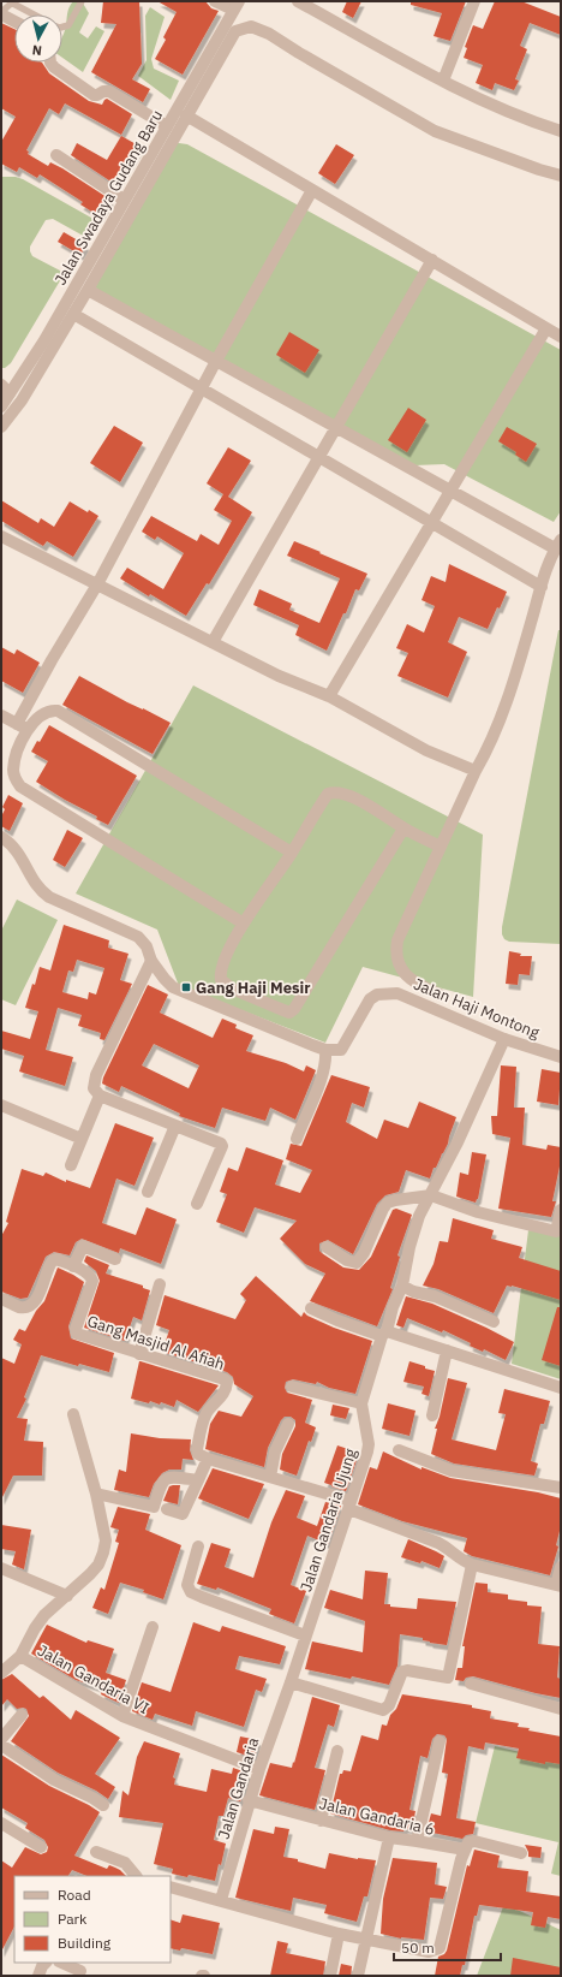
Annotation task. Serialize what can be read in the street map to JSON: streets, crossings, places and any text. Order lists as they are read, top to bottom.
{
  "streets": {
    "street": [
      "Jalan Swadaya Gudang Baru",
      "Jalan Haji Montong",
      "Gang Masjid Al Afiah",
      "Jalan Gandaria Ujung",
      "Jalan Gandaria VI",
      "Jalan Gandaria",
      "Jalan Gandaria 6"
    ]
  },
  "crossings": [
    ["Jalan Haji Montong", "Jalan Gandaria Ujung"],
    ["Jalan Gandaria Ujung", "Jalan Gandaria"],
    ["Jalan Gandaria VI", "Jalan Gandaria"],
    ["Jalan Gandaria", "Jalan Gandaria 6"]
  ],
  "places": {
    "transit": ["Gang Haji Mesir"]
  },
  "legend": ["Road", "Park", "Building"],
  "scale_bar": "50 m",
  "north": "bottom"
}
